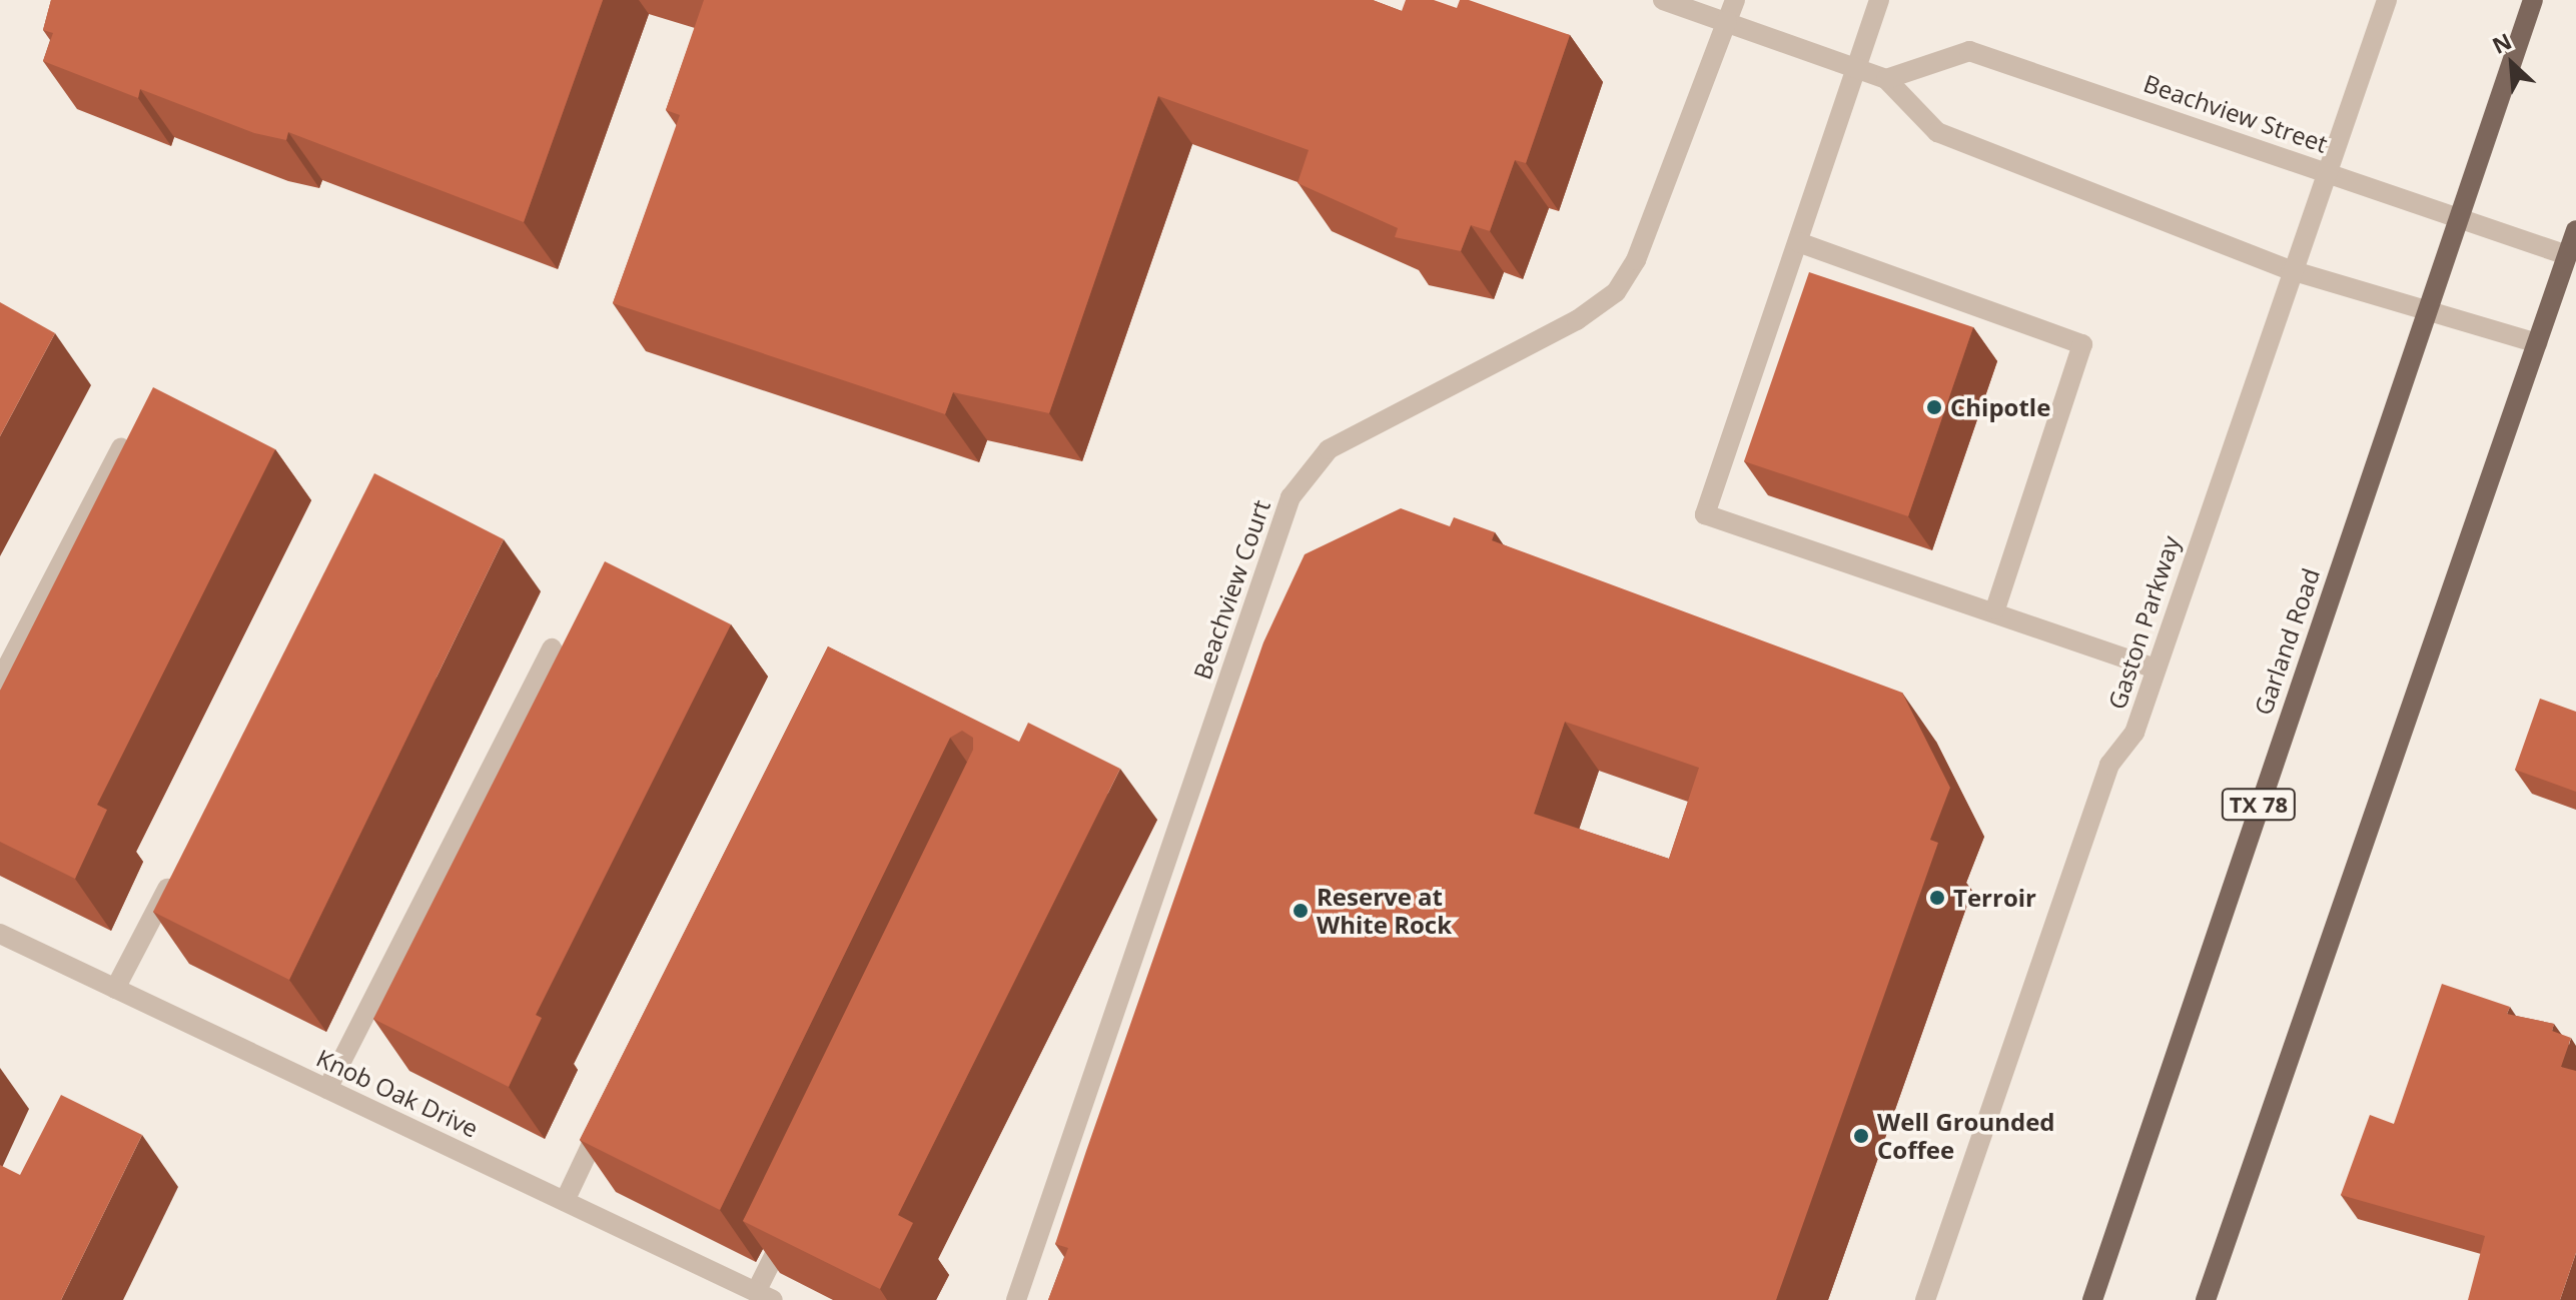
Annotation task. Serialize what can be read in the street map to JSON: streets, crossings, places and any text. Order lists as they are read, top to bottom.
{
  "streets": {
    "main road": ["Garland Road", "TX 78"],
    "street": [
      "Beachview Street",
      "Beachview Court",
      "Gaston Parkway",
      "Knob Oak Drive"
    ]
  },
  "crossings": [
    ["Beachview Street", "Gaston Parkway"],
    ["Beachview Street", "Garland Road"]
  ],
  "places": [
    "Chipotle",
    "Terroir",
    "Reserve at White Rock",
    "Well Grounded Coffee"
  ],
  "north": "top left"
}
